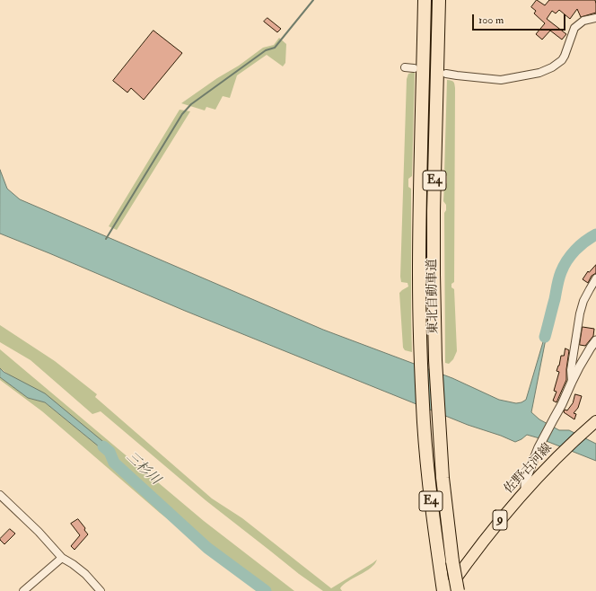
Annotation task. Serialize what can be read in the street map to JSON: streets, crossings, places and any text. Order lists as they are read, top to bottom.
{
  "streets": {
    "highway": ["E4", "東北自動車道"],
    "main road": ["佐野古河線", "9"]
  },
  "water": ["三杉川"],
  "scale_bar": "100 m"
}
